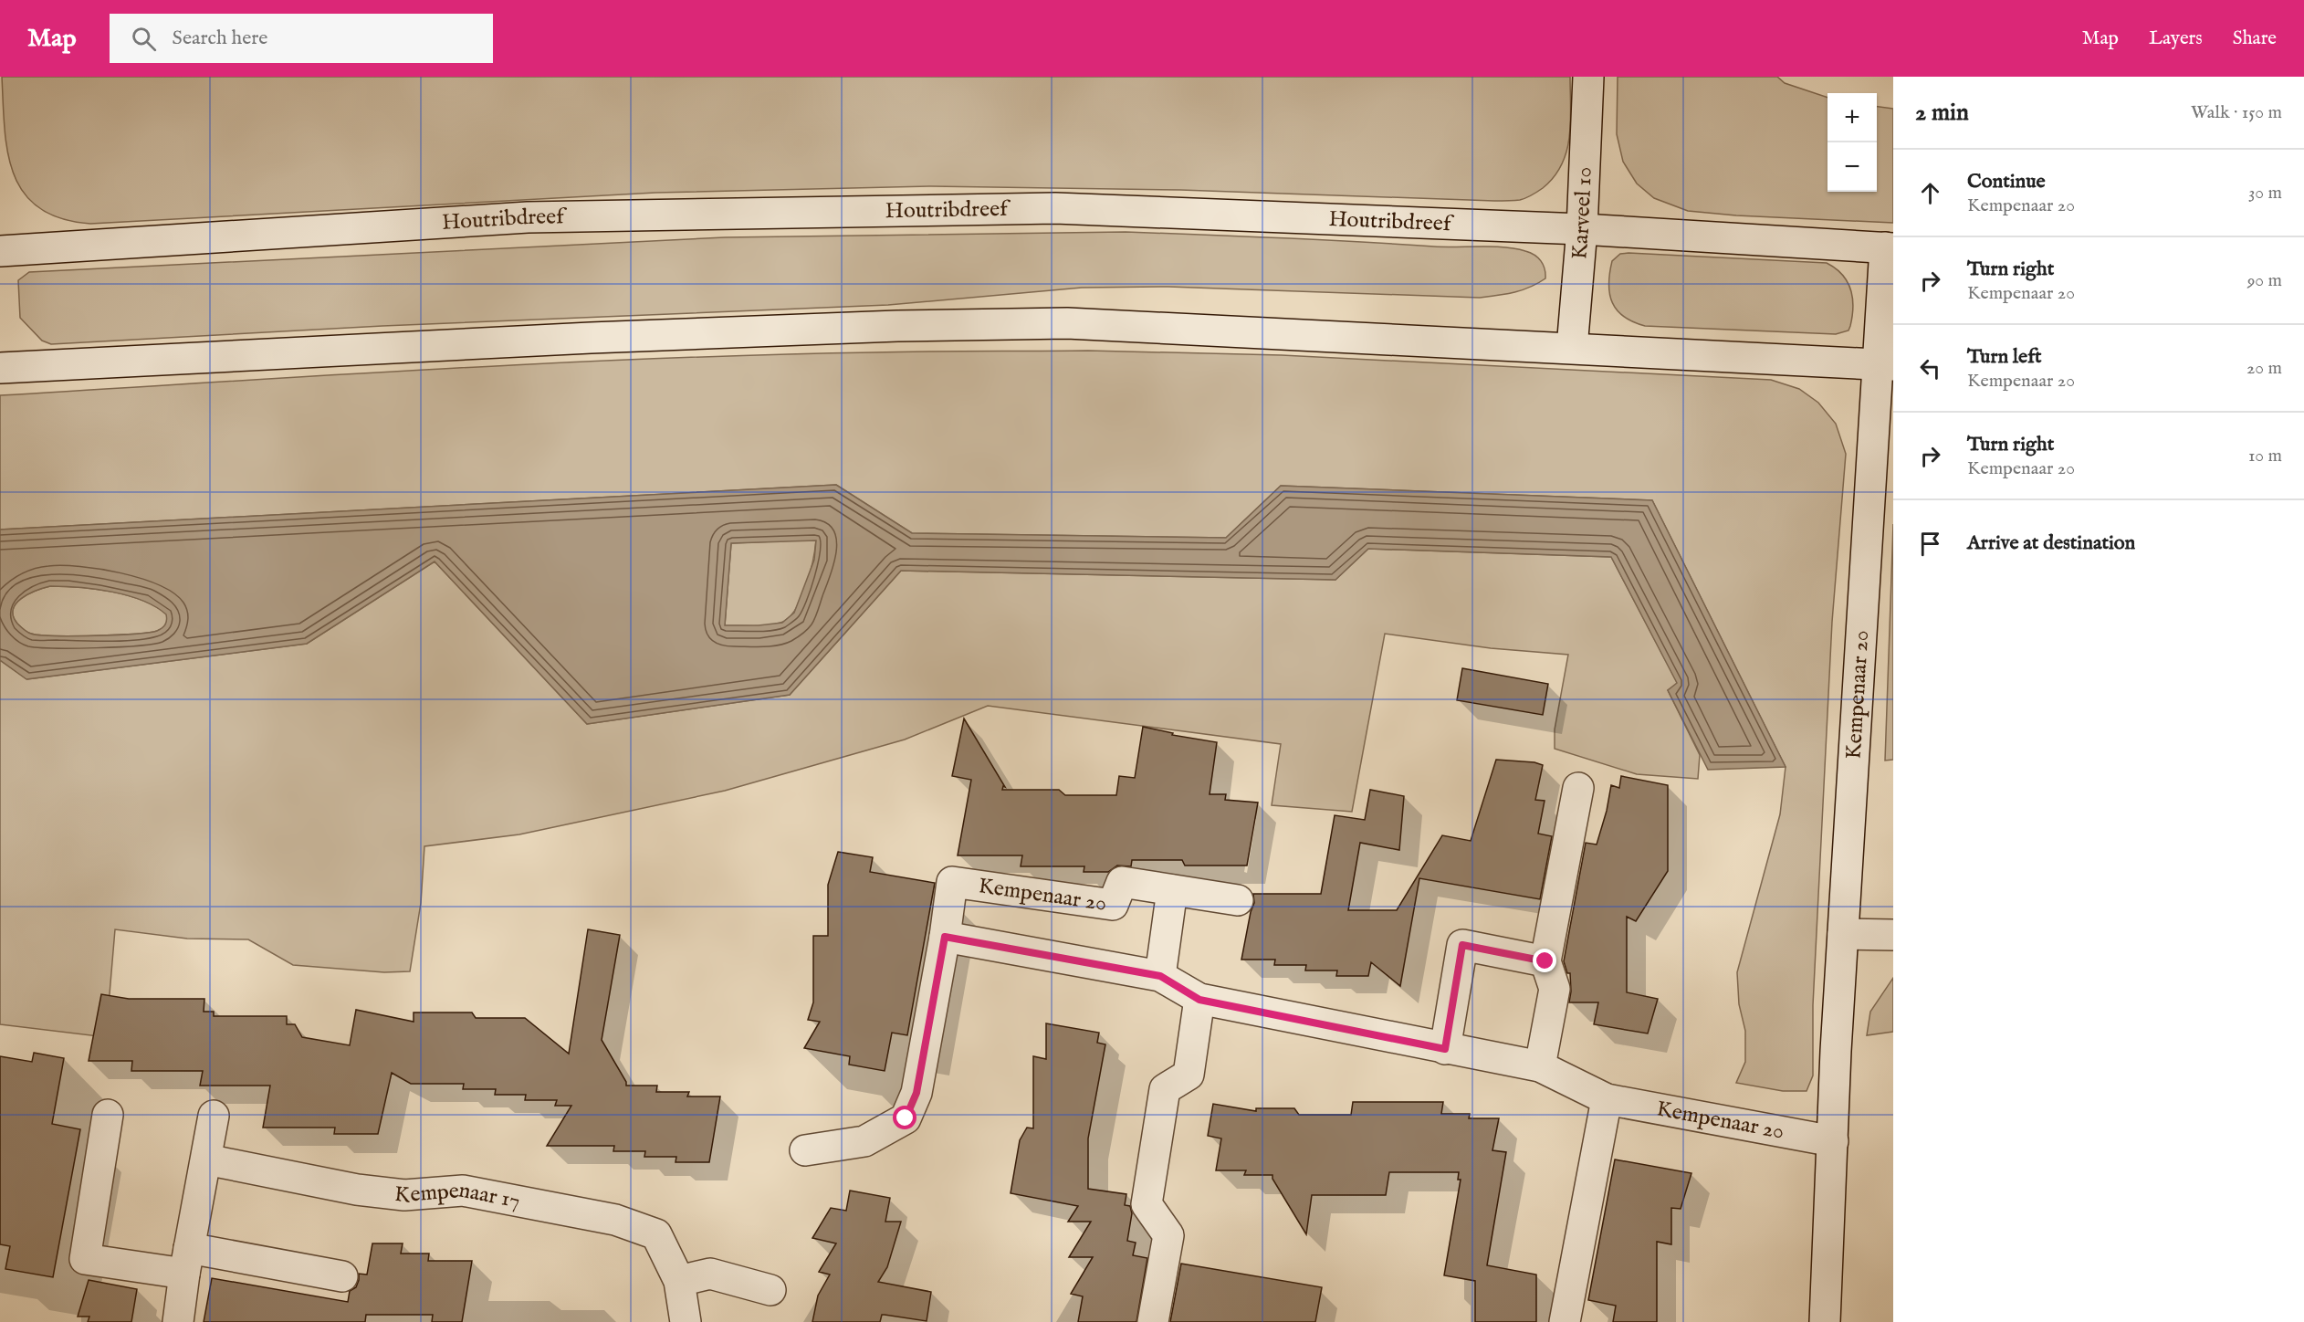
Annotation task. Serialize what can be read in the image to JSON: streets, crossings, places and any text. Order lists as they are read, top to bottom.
{
  "streets": {
    "street": [
      "Houtribdreef",
      "Karveel 10",
      "Kempenaar 20",
      "Kempenaar 17"
    ]
  },
  "crossings": [
    ["Houtribdreef", "Karveel 10"],
    ["Houtribdreef", "Kempenaar 20"]
  ],
  "page": {
    "header": "Map",
    "search": "Search here",
    "nav": ["Map", "Layers", "Share"],
    "heading": ["2 min", "Walk · 150 m"],
    "map_buttons": ["+", "−"],
    "list": [
      ["Continue", "Kempenaar 20", "30 m"],
      ["Turn right", "Kempenaar 20", "90 m"],
      ["Turn left", "Kempenaar 20", "20 m"],
      ["Turn right", "Kempenaar 20", "10 m"],
      "Arrive at destination"
    ]
  }
}
